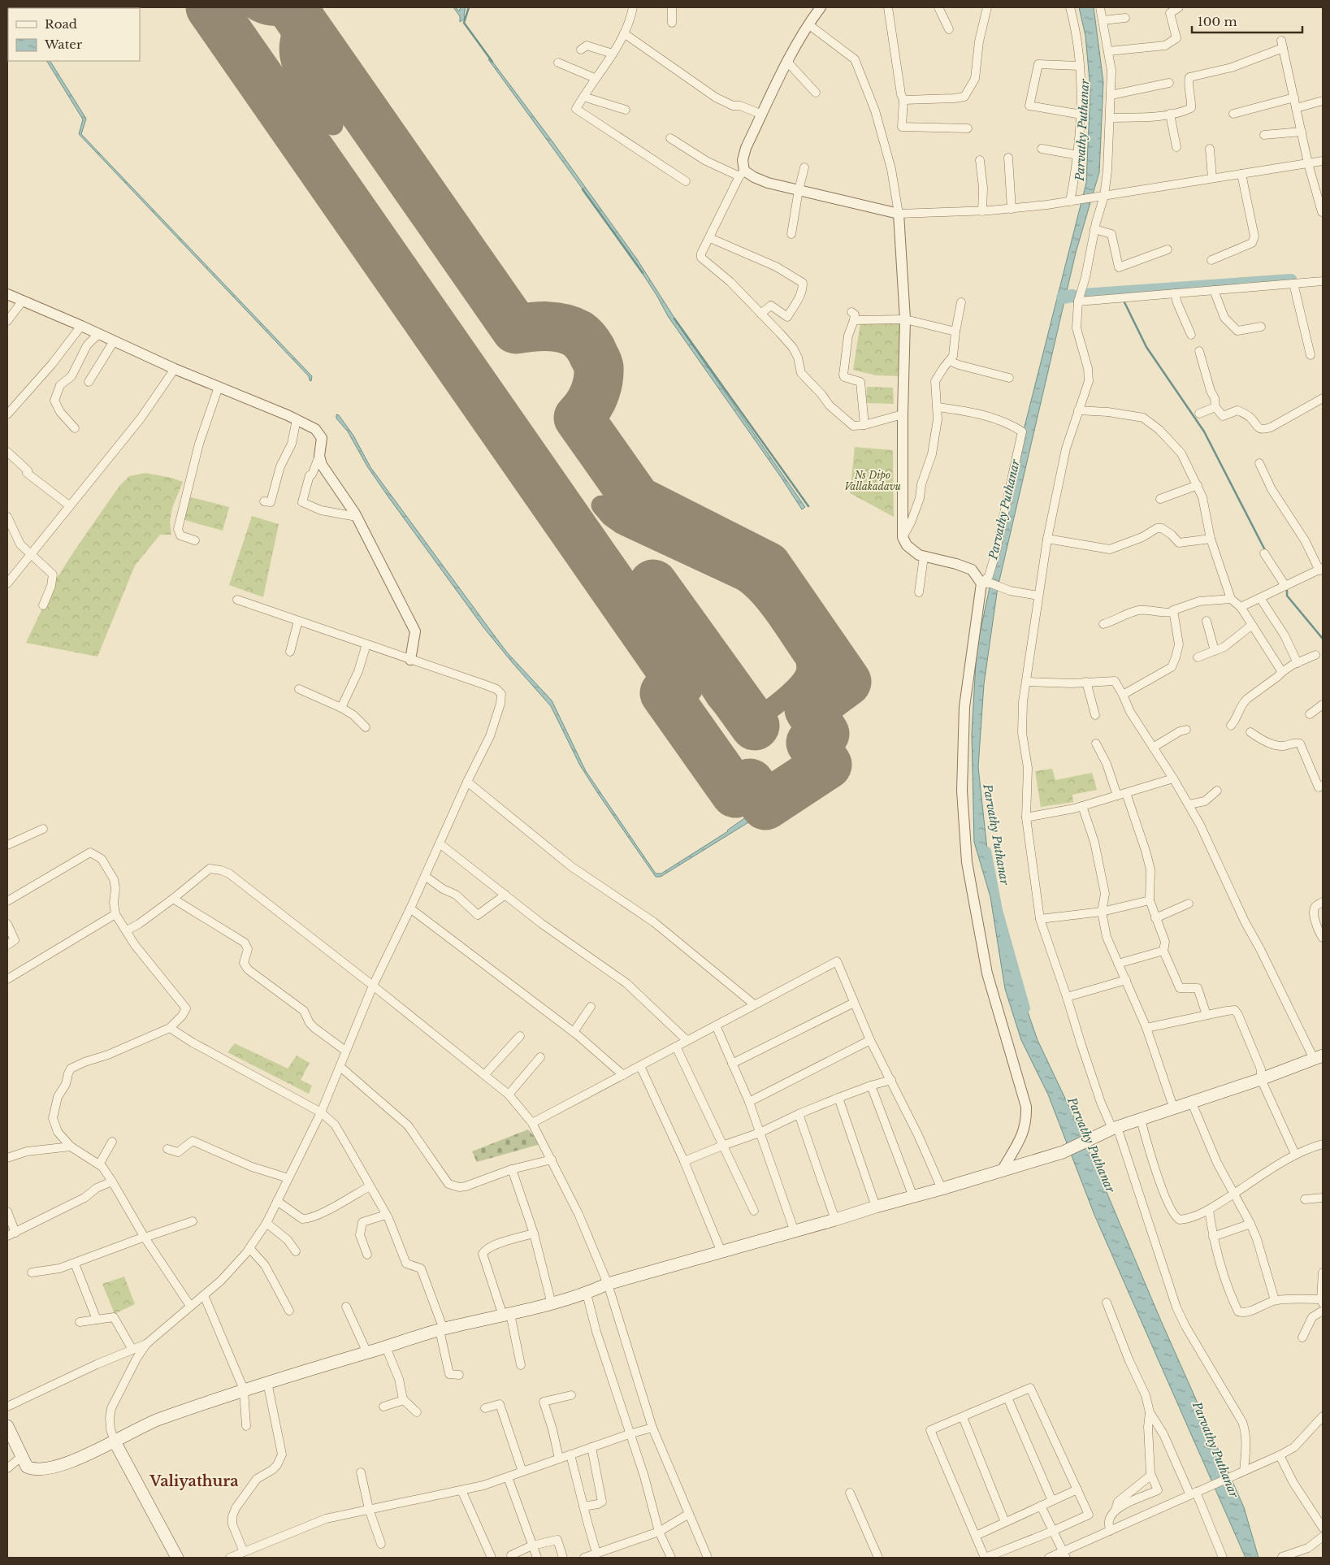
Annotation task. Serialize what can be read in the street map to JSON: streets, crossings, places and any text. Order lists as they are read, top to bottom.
{
  "districts": ["Valiyathura"],
  "water": ["Parvathy Puthanar"],
  "parks": ["Ns Dipo Vallakadavu"],
  "legend": ["Road", "Water"],
  "scale_bar": "100 m"
}
